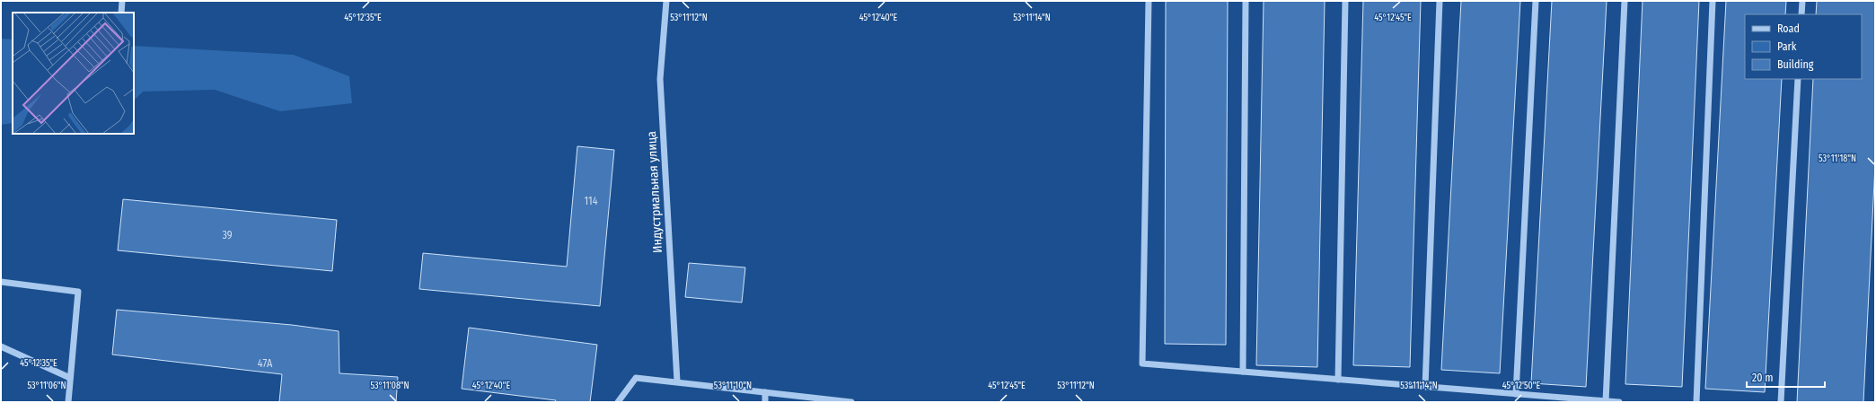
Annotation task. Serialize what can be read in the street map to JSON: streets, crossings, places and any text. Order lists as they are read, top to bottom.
{
  "streets": {
    "street": ["Индустриальная улица"]
  },
  "house_numbers": ["114", "39", "47А"],
  "legend": ["Road", "Park", "Building"],
  "scale_bar": "20 m",
  "coordinates": [
    "45°12'35\"E",
    "53°11'12\"N",
    "45°12'40\"E",
    "53°11'14\"N",
    "45°12'45\"E",
    "53°11'18\"N",
    "53°11'06\"N",
    "53°11'08\"N",
    "53°11'10\"N",
    "45°12'50\"E"
  ]
}
